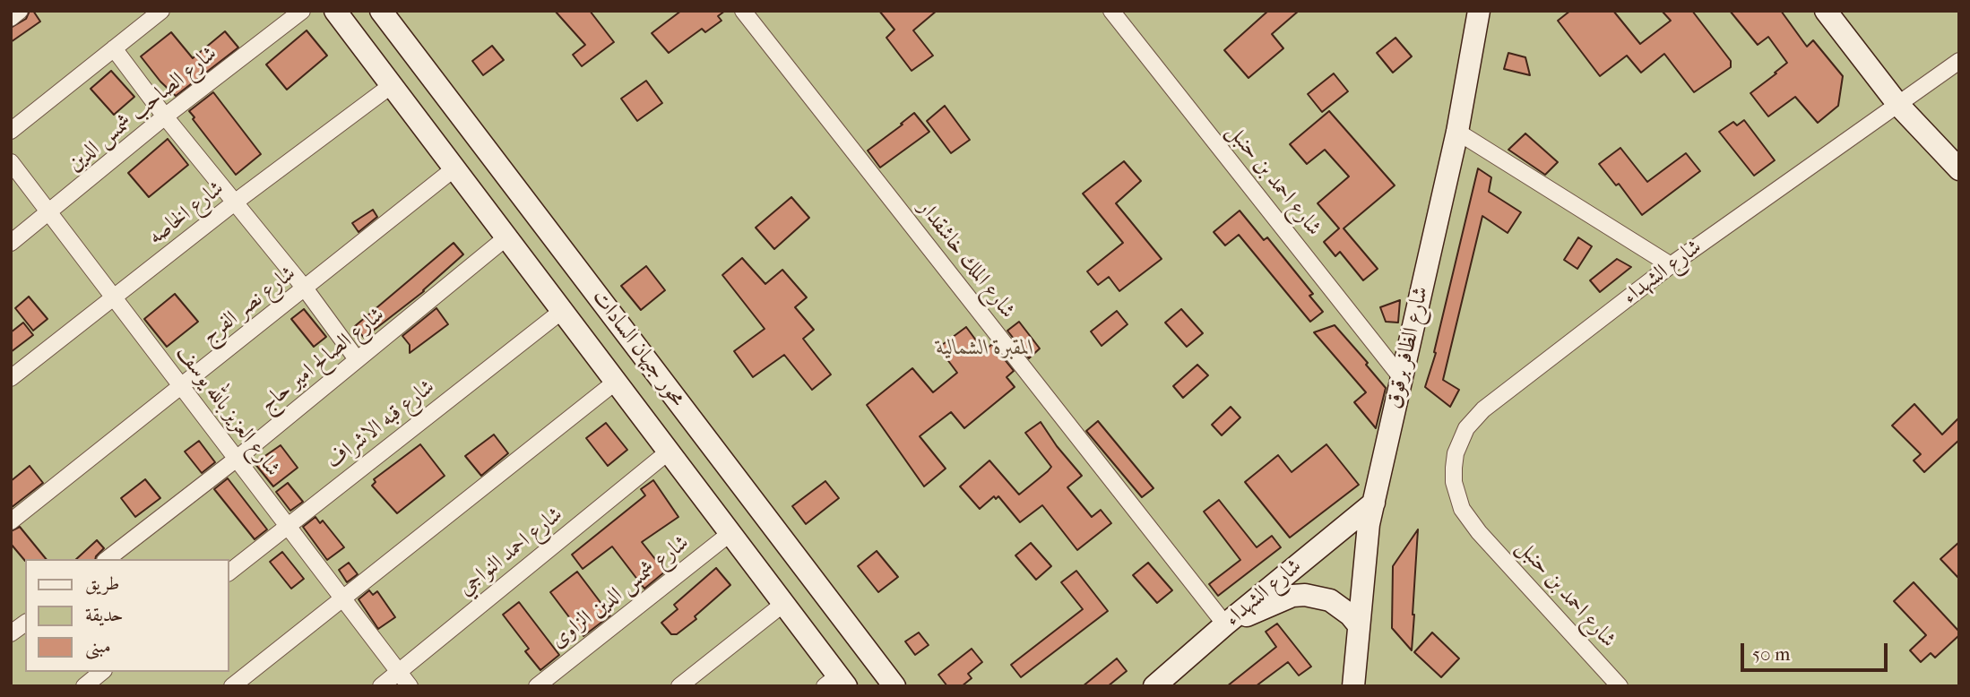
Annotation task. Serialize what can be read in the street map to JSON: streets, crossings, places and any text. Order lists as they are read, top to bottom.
{
  "streets": {
    "main road": ["شارع الشهداء", "شارع الظافر برقوق", "محور جيهان السادات"],
    "street": [
      "شارع الصاحب شمس الدين",
      "شارع احمد بن حنبل",
      "شارع الخاصه",
      "شارع الملك خاشقدار",
      "شارع نصر الفرج",
      "شارع الصالح امير حاج",
      "شارع العزيز بالله يوسف",
      "شارع قبه الاشراف",
      "شارع احمد النواجي",
      "شارع شمس الدين الزاوى"
    ]
  },
  "crossings": [
    ["شارع الصاحب شمس الدين", "شارع العزيز بالله يوسف"],
    ["شارع احمد بن حنبل", "شارع الشهداء"],
    ["شارع احمد بن حنبل", "شارع الظافر برقوق"],
    ["شارع الخاصه", "محور جيهان السادات"],
    ["شارع الخاصه", "شارع العزيز بالله يوسف"],
    ["شارع الملك خاشقدار", "شارع الشهداء"],
    ["شارع الشهداء", "شارع الظافر برقوق"],
    ["شارع نصر الفرج", "محور جيهان السادات"],
    ["شارع نصر الفرج", "شارع العزيز بالله يوسف"],
    ["محور جيهان السادات", "شارع الصالح امير حاج"],
    ["محور جيهان السادات", "شارع قبه الاشراف"],
    ["محور جيهان السادات", "شارع احمد النواجي"],
    ["محور جيهان السادات", "شارع شمس الدين الزاوى"],
    ["شارع الصالح امير حاج", "شارع العزيز بالله يوسف"],
    ["شارع العزيز بالله يوسف", "شارع قبه الاشراف"],
    ["شارع العزيز بالله يوسف", "شارع احمد النواجي"]
  ],
  "parks": ["المقبرة الشمالية"],
  "legend": ["طريق", "حديقة", "مبنى"],
  "scale_bar": "50 m"
}
